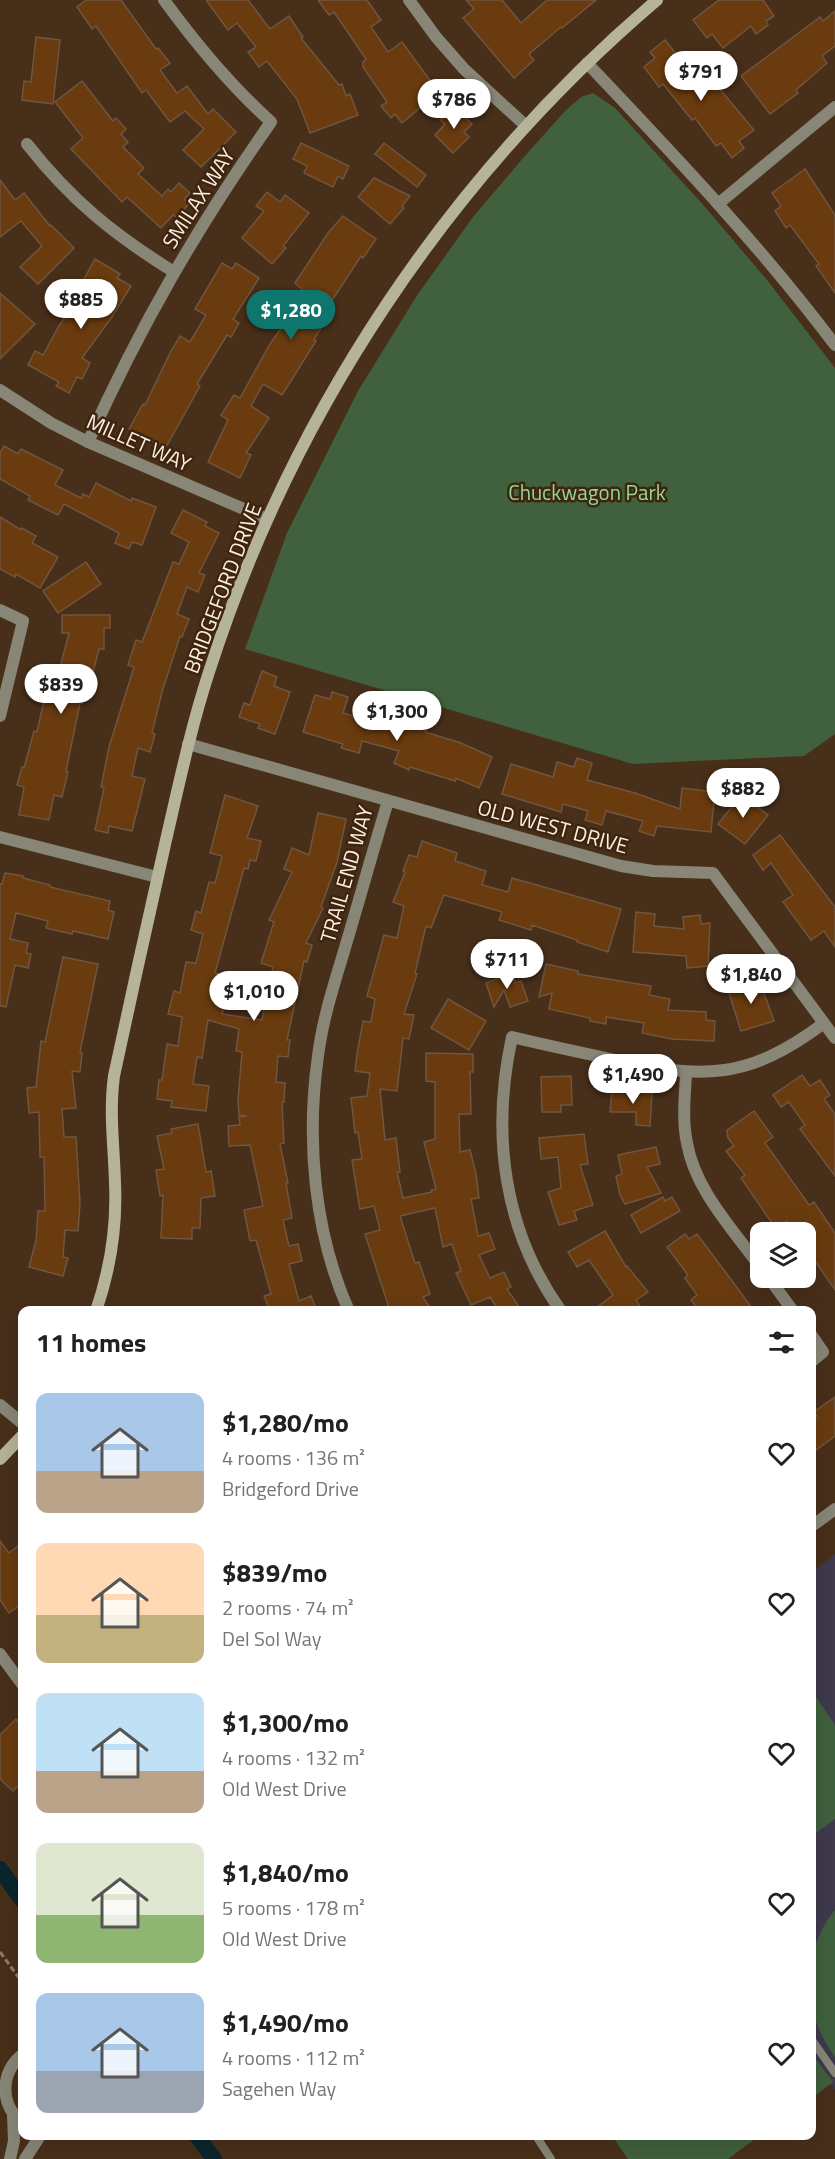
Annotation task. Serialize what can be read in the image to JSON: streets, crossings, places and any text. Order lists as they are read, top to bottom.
{
  "streets": {
    "street": [
      "SMILAX WAY",
      "MILLET WAY",
      "BRIDGEFORD DRIVE",
      "OLD WEST DRIVE",
      "TRAIL END WAY"
    ]
  },
  "crossings": [
    ["SMILAX WAY", "MILLET WAY"],
    ["MILLET WAY", "BRIDGEFORD DRIVE"],
    ["BRIDGEFORD DRIVE", "OLD WEST DRIVE"],
    ["OLD WEST DRIVE", "TRAIL END WAY"]
  ],
  "parks": ["Chuckwagon Park"],
  "page": {
    "price": [
      "$791",
      "$786",
      "$885",
      "$1,280",
      "$839",
      "$1,300",
      "$882",
      "$711",
      "$1,840",
      "$1,010",
      "$1,490"
    ],
    "heading": "11 homes",
    "list": [
      {
        "name": "$1,280/mo",
        "note": "4 rooms · 136 m² · Bridgeford Drive"
      },
      {
        "name": "$839/mo",
        "note": "2 rooms · 74 m² · Del Sol Way"
      },
      {
        "name": "$1,300/mo",
        "note": "4 rooms · 132 m² · Old West Drive"
      },
      {
        "name": "$1,840/mo",
        "note": "5 rooms · 178 m² · Old West Drive"
      },
      {
        "name": "$1,490/mo",
        "note": "4 rooms · 112 m² · Sagehen Way"
      }
    ]
  }
}
